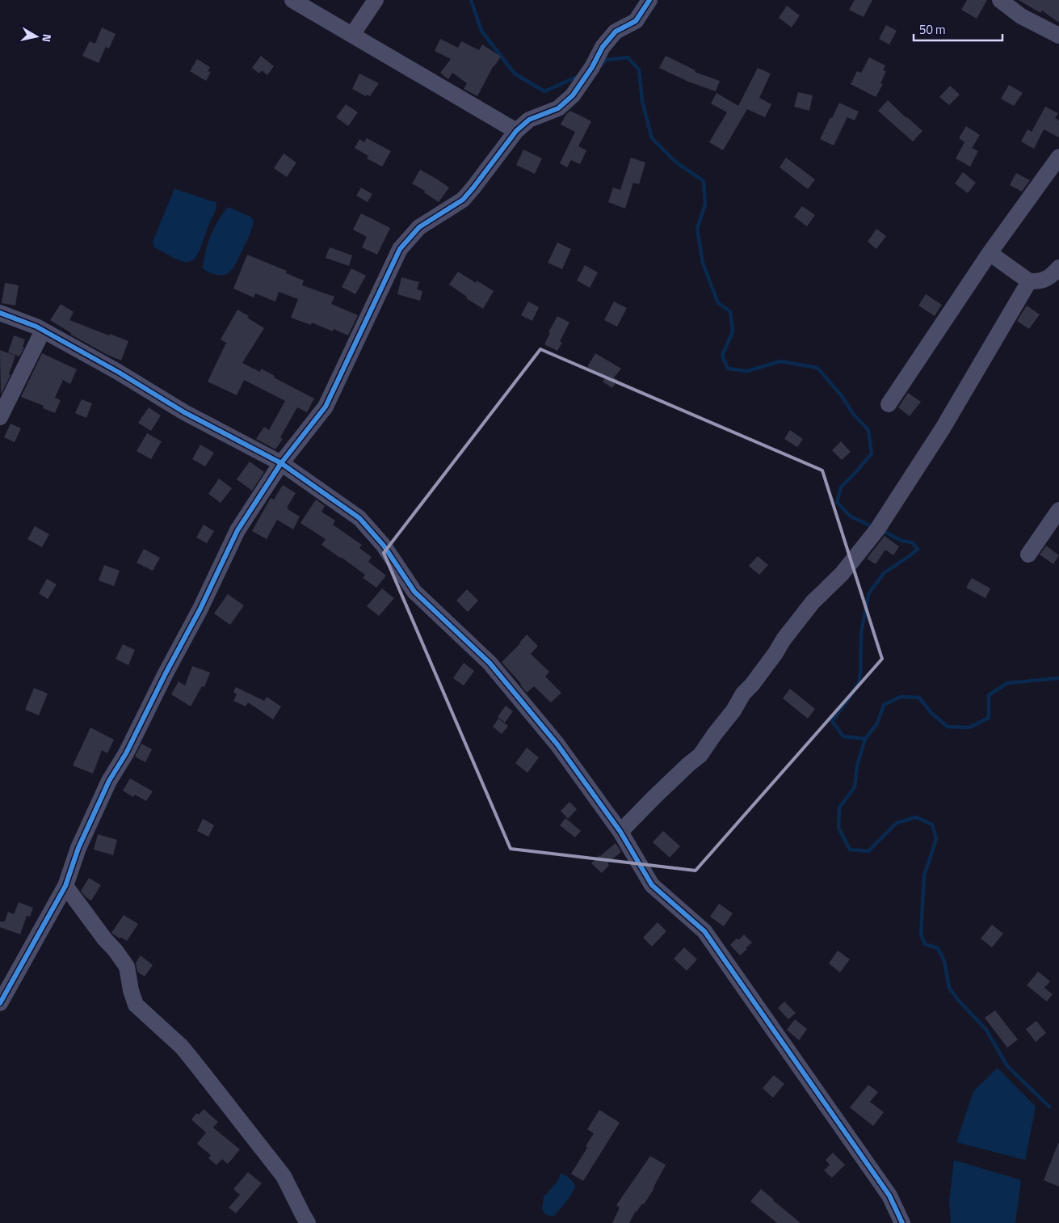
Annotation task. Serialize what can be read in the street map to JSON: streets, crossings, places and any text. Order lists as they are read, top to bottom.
{
  "scale_bar": "50 m",
  "north": "right"
}
